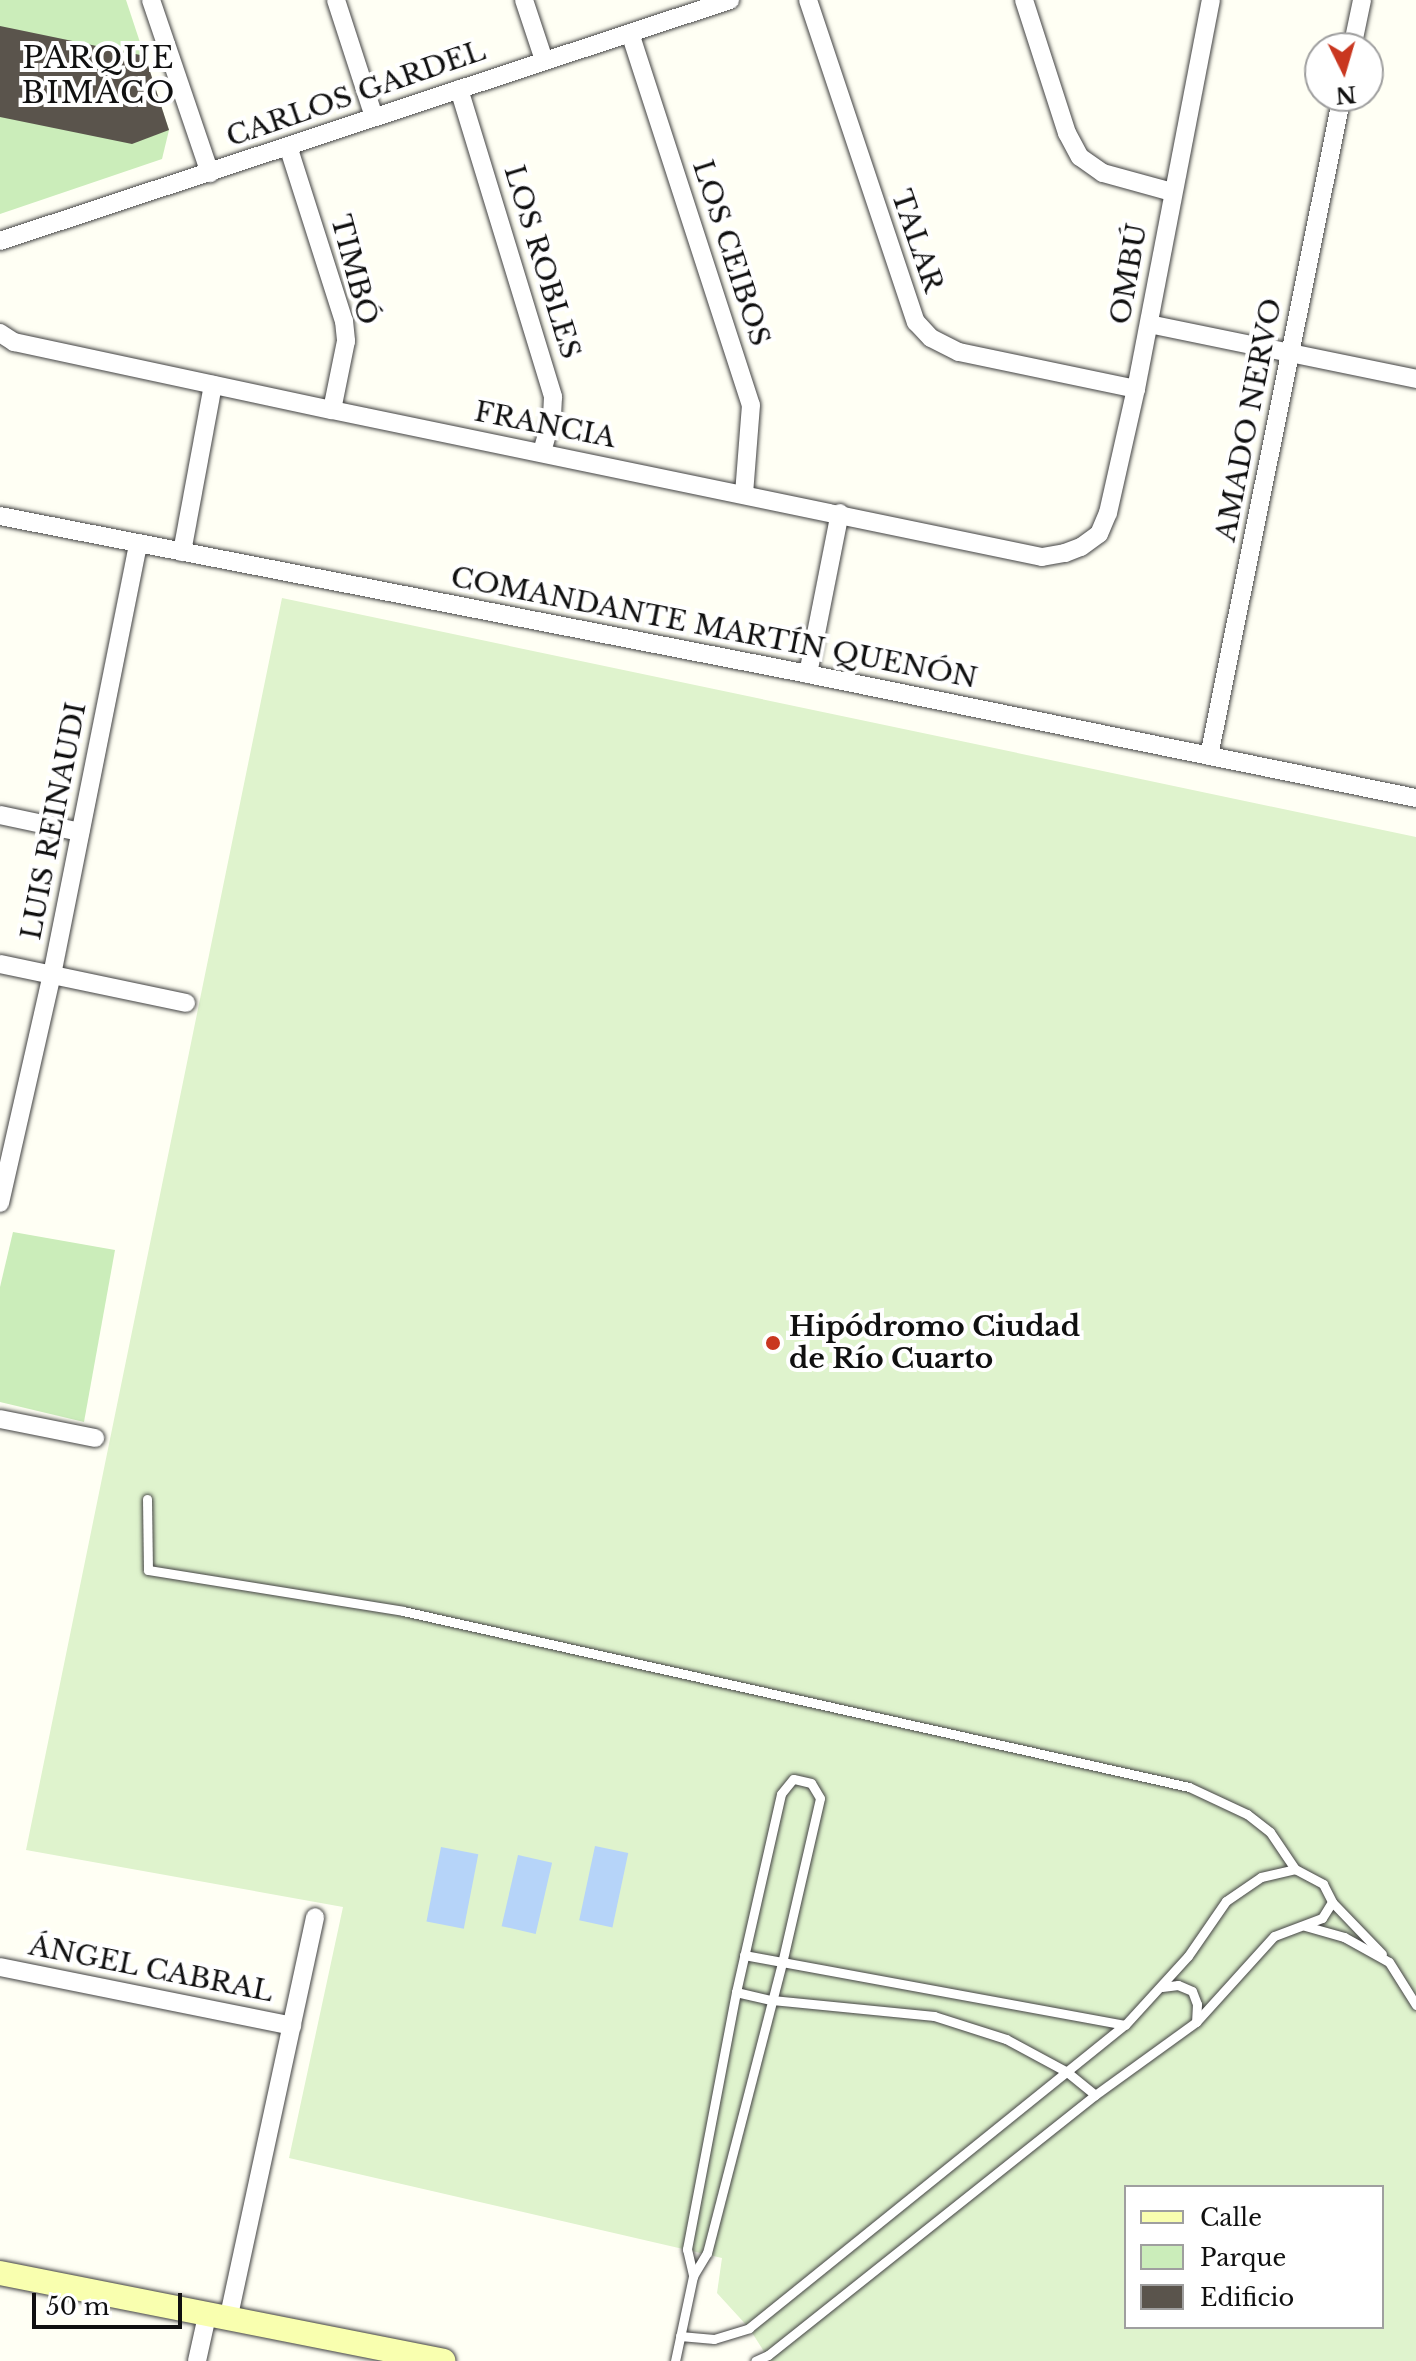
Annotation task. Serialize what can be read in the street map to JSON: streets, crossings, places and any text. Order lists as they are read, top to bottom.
{
  "streets": {
    "street": [
      "CARLOS GARDEL",
      "TALAR",
      "LOS CEIBOS",
      "LOS ROBLES",
      "TIMBÓ",
      "OMBÚ",
      "AMADO NERVO",
      "FRANCIA",
      "COMANDANTE MARTÍN QUENÓN",
      "LUIS REINAUDI",
      "ÁNGEL CABRAL"
    ]
  },
  "crossings": [
    ["CARLOS GARDEL", "LOS CEIBOS"],
    ["CARLOS GARDEL", "LOS ROBLES"],
    ["CARLOS GARDEL", "TIMBÓ"],
    ["TALAR", "OMBÚ"],
    ["LOS CEIBOS", "FRANCIA"],
    ["LOS ROBLES", "FRANCIA"],
    ["TIMBÓ", "FRANCIA"],
    ["OMBÚ", "FRANCIA"],
    ["AMADO NERVO", "COMANDANTE MARTÍN QUENÓN"],
    ["COMANDANTE MARTÍN QUENÓN", "LUIS REINAUDI"]
  ],
  "districts": ["PARQUE BIMACO"],
  "places": ["Hipódromo Ciudad de Río Cuarto"],
  "legend": ["Calle", "Parque", "Edificio"],
  "scale_bar": "50 m",
  "north": "bottom"
}
